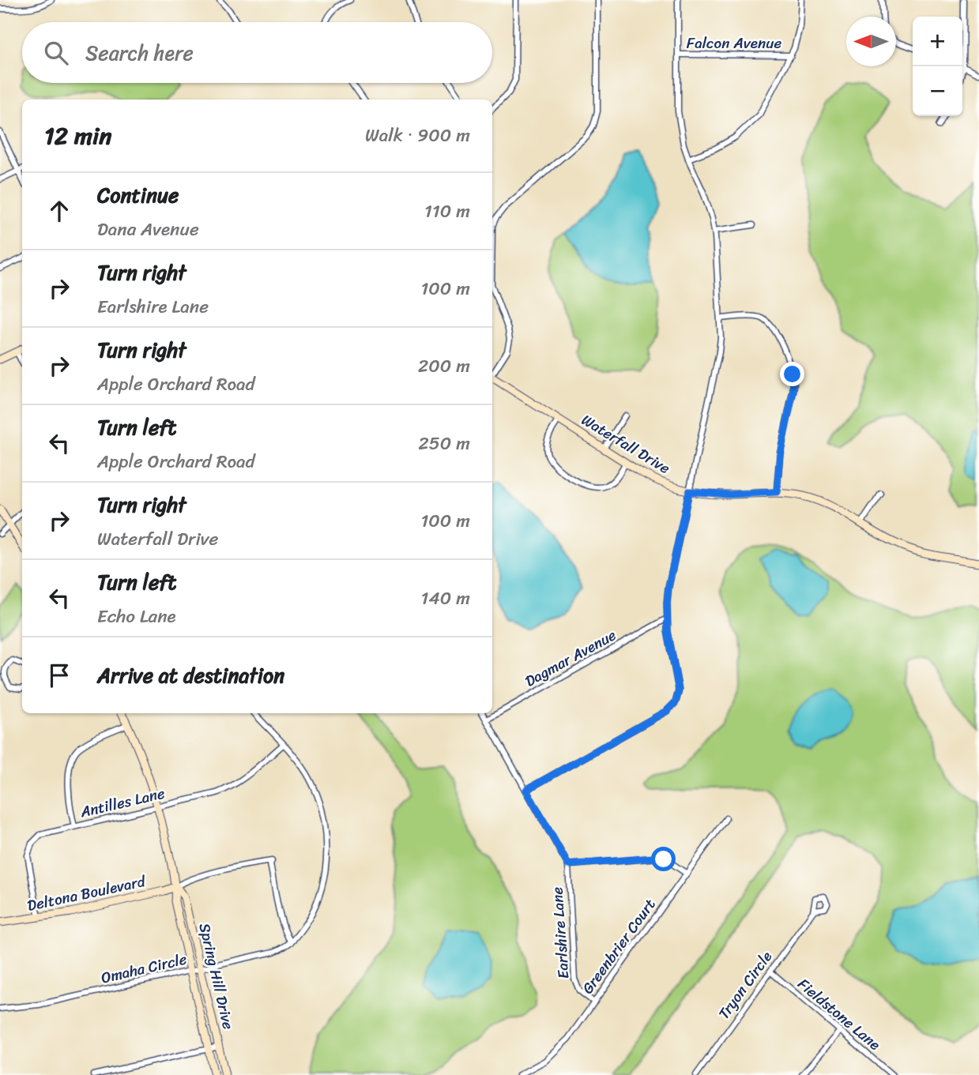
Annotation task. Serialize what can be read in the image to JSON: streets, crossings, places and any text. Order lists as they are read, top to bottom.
{
  "streets": {
    "main road": ["Waterfall Drive", "Deltona Boulevard", "Spring Hill Drive"],
    "street": [
      "Falcon Avenue",
      "Dagmar Avenue",
      "Antilles Lane",
      "Earlshire Lane",
      "Greenbrier Court",
      "Omaha Circle",
      "Tryon Circle",
      "Fieldstone Lane"
    ]
  },
  "crossings": [
    ["Dagmar Avenue", "Earlshire Lane"],
    ["Antilles Lane", "Deltona Boulevard"],
    ["Antilles Lane", "Spring Hill Drive"],
    ["Deltona Boulevard", "Spring Hill Drive"],
    ["Earlshire Lane", "Greenbrier Court"],
    ["Omaha Circle", "Spring Hill Drive"],
    ["Tryon Circle", "Fieldstone Lane"]
  ],
  "north": "left",
  "page": {
    "map_buttons": ["+", "−"],
    "search": "Search here",
    "heading": ["12 min", "Walk · 900 m"],
    "list": [
      ["Continue", "Dana Avenue", "110 m"],
      ["Turn right", "Earlshire Lane", "100 m"],
      ["Turn right", "Apple Orchard Road", "200 m"],
      ["Turn left", "Apple Orchard Road", "250 m"],
      ["Turn right", "Waterfall Drive", "100 m"],
      ["Turn left", "Echo Lane", "140 m"],
      "Arrive at destination"
    ]
  }
}
